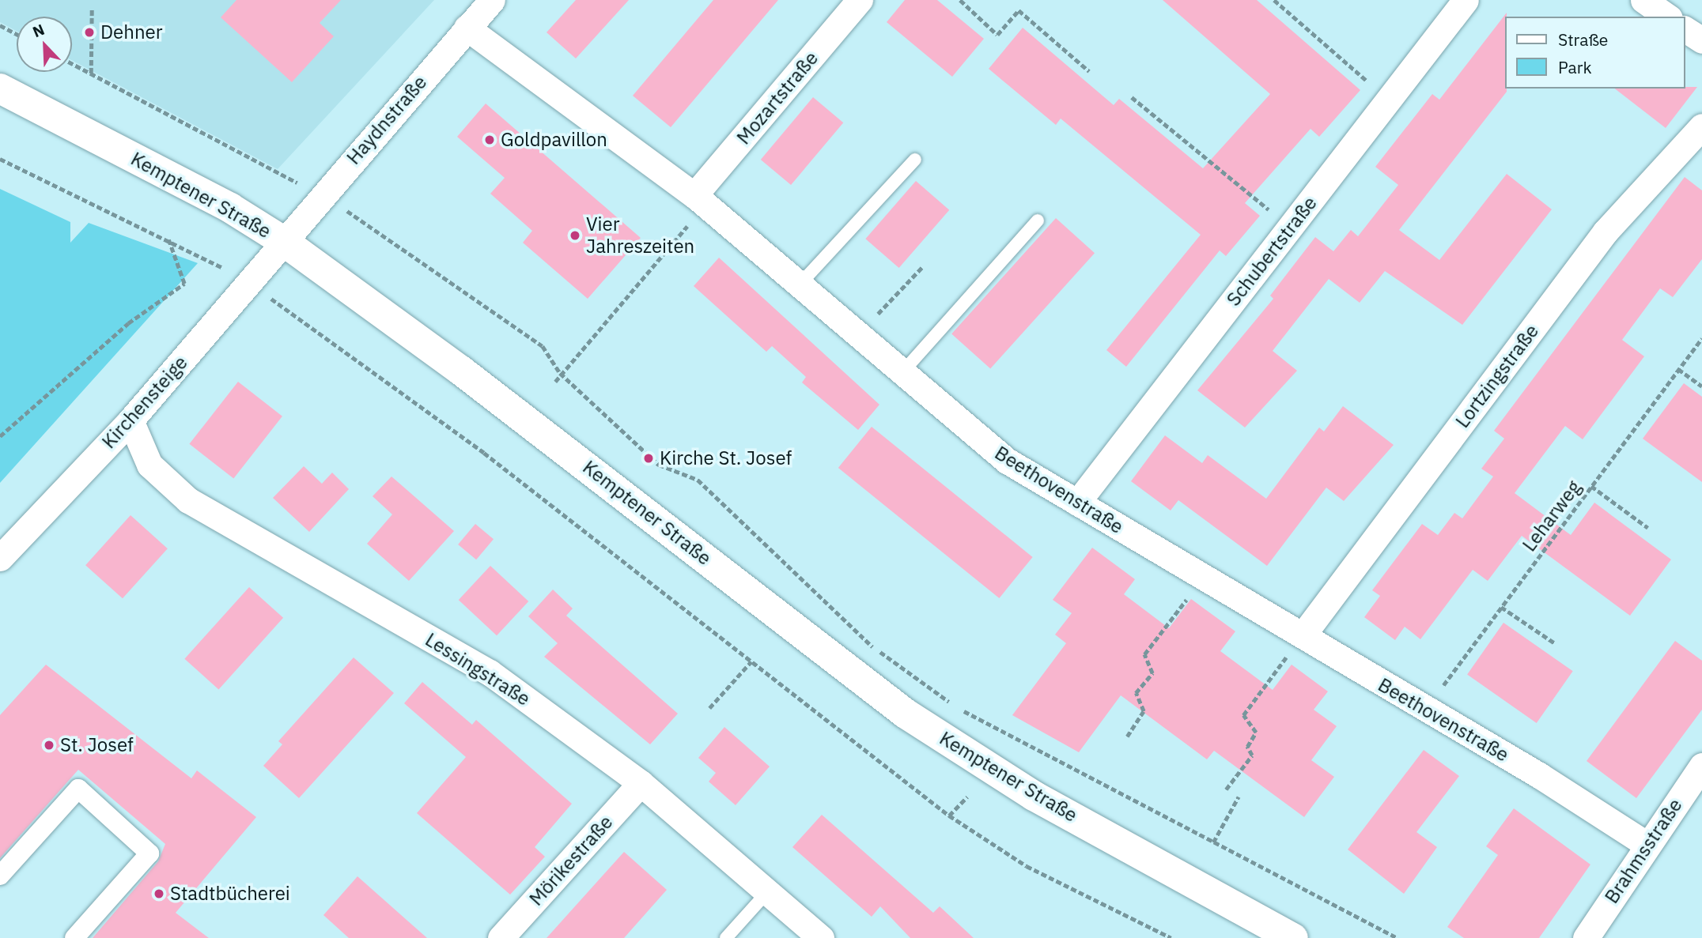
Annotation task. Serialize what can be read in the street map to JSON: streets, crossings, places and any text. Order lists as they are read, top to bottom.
{
  "streets": {
    "main road": ["Kemptener Straße"],
    "street": [
      "Mozartstraße",
      "Haydnstraße",
      "Schubertstraße",
      "Lortzingstraße",
      "Kirchensteige",
      "Beethovenstraße",
      "Lessingstraße",
      "Brahmsstraße",
      "Mörikestraße"
    ],
    "path": ["Leharweg"]
  },
  "crossings": [
    ["Mozartstraße", "Beethovenstraße"],
    ["Haydnstraße", "Kemptener Straße"],
    ["Haydnstraße", "Kirchensteige"],
    ["Haydnstraße", "Beethovenstraße"],
    ["Kemptener Straße", "Kirchensteige"],
    ["Schubertstraße", "Beethovenstraße"],
    ["Lortzingstraße", "Beethovenstraße"],
    ["Kirchensteige", "Lessingstraße"],
    ["Beethovenstraße", "Leharweg"],
    ["Beethovenstraße", "Brahmsstraße"],
    ["Lessingstraße", "Mörikestraße"]
  ],
  "places": [
    "Dehner",
    "Goldpavillon",
    "Vier Jahreszeiten",
    "Kirche St. Josef",
    "St. Josef",
    "Stadtbücherei"
  ],
  "legend": ["Straße", "Park"],
  "north": "top left"
}
